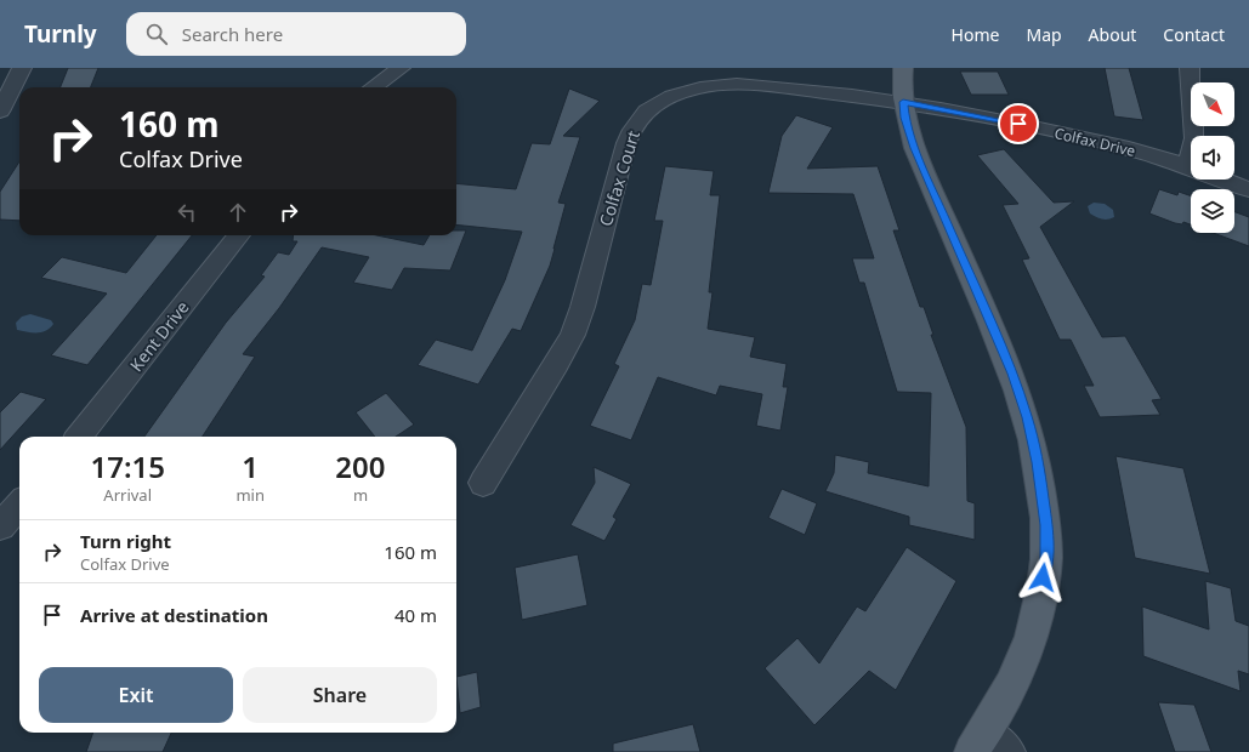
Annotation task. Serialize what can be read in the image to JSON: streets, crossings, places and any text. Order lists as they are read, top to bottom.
{
  "streets": {
    "street": ["Colfax Drive", "Colfax Court", "Kent Drive"]
  },
  "crossings": [
    ["Colfax Drive", "Colfax Court"]
  ],
  "north": "bottom right",
  "page": {
    "header": "Turnly",
    "search": "Search here",
    "nav": [
      "Home",
      "Map",
      "About",
      "Contact"
    ],
    "turn": ["160 m", "Colfax Drive"],
    "eta": [
      "17:15",
      "Arrival",
      "1",
      "min",
      "200",
      "m"
    ],
    "list": [
      {
        "name": "Turn right",
        "note": "Colfax Drive",
        "value": "160 m"
      },
      {
        "name": "Arrive at destination",
        "value": "40 m"
      }
    ],
    "buttons": ["Exit", "Share"]
  }
}
